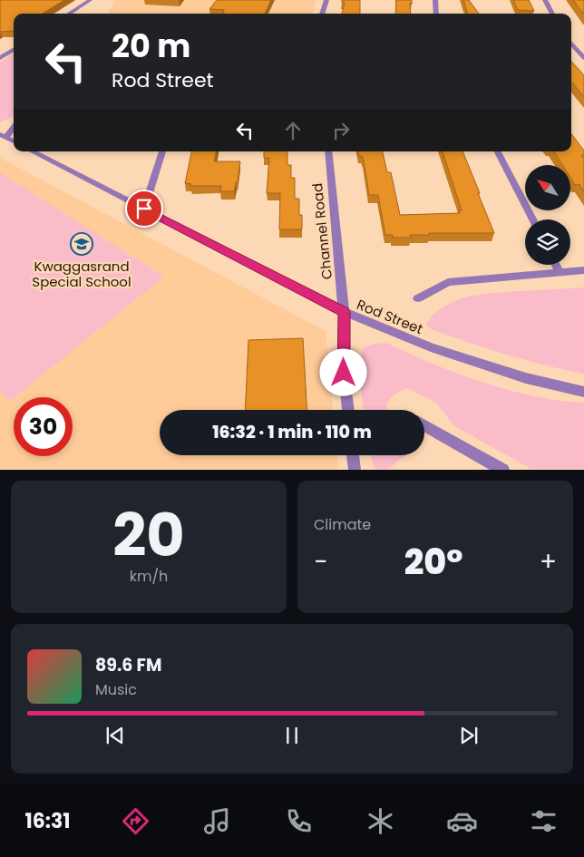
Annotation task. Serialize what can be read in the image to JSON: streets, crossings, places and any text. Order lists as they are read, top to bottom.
{
  "streets": {
    "street": ["Channel Road", "Rod Street"]
  },
  "crossings": [
    ["Channel Road", "Rod Street"]
  ],
  "places": {
    "school or university": ["Kwaggasrand Special School"]
  },
  "north": "top left",
  "page": {
    "turn": ["20 m", "Rod Street"],
    "limit": "30",
    "trip": "16:32 · 1 min · 110 m",
    "tile": [
      ["20", "km/h"],
      "Climate"
    ],
    "heat": ["−", "20°", "+"],
    "song": ["89.6 FM", "Music"],
    "tabs": "16:31"
  }
}
